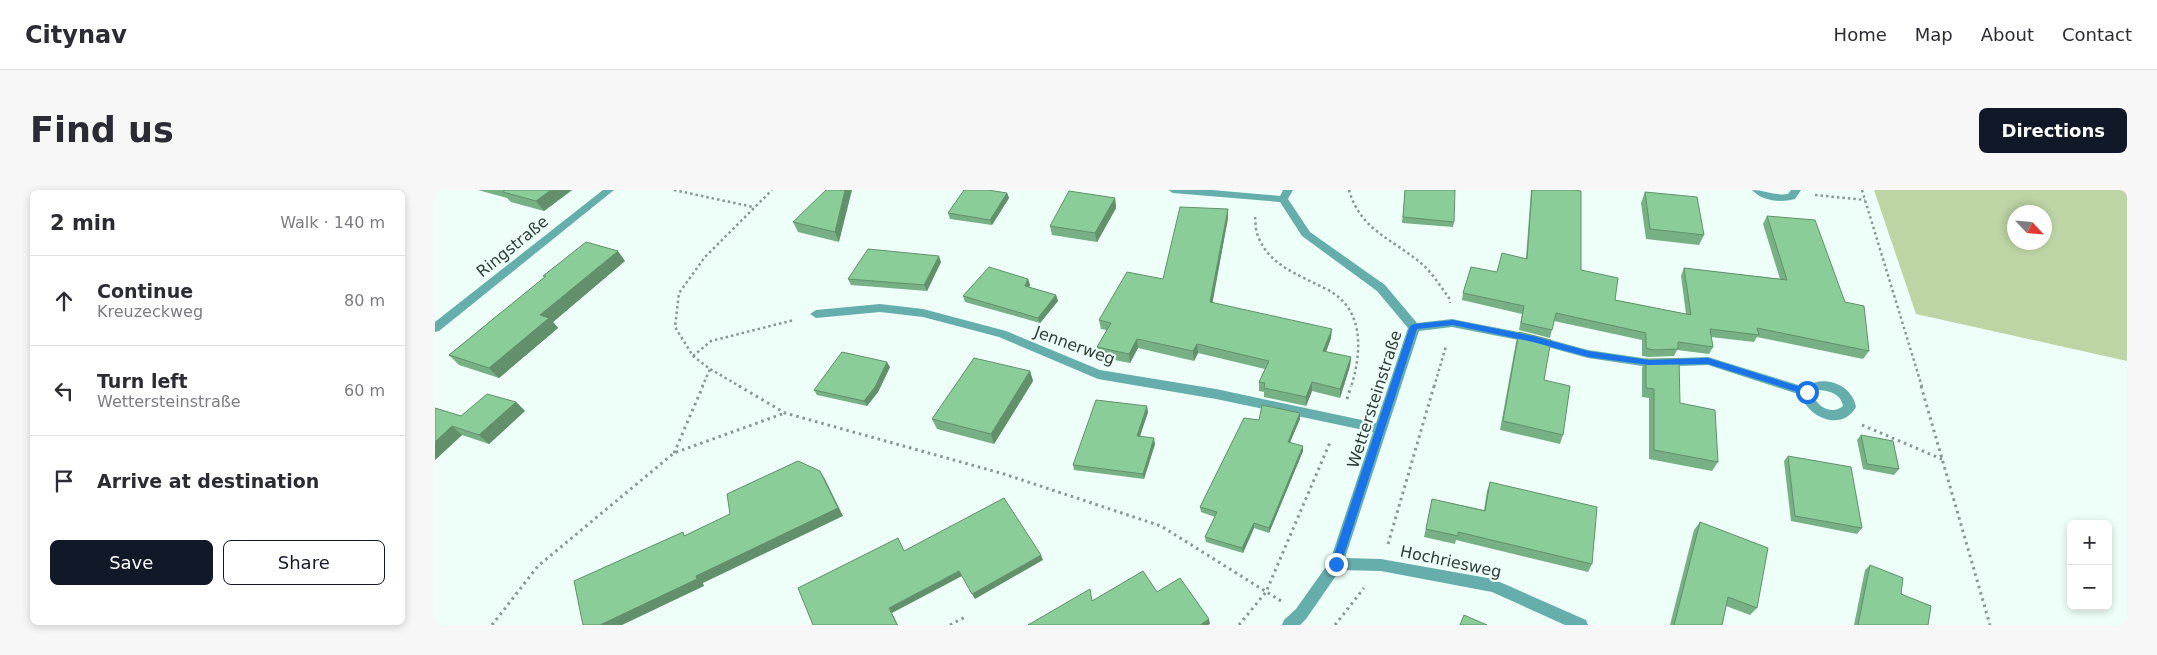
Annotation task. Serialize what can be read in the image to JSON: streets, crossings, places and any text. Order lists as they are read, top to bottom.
{
  "streets": {
    "street": [
      "Ringstraße",
      "Jennerweg",
      "Wettersteinstraße",
      "Hochriesweg"
    ]
  },
  "crossings": [
    ["Jennerweg", "Wettersteinstraße"],
    ["Wettersteinstraße", "Hochriesweg"]
  ],
  "north": "bottom right",
  "page": {
    "header": "Citynav",
    "nav": [
      "Home",
      "Map",
      "About",
      "Contact"
    ],
    "buttons": [
      "Directions",
      ["Save", "Share"]
    ],
    "title": "Find us",
    "heading": ["2 min", "Walk · 140 m"],
    "list": [
      ["Continue", "Kreuzeckweg", "80 m"],
      ["Turn left", "Wettersteinstraße", "60 m"],
      "Arrive at destination"
    ],
    "map_buttons": ["+", "−"]
  }
}
